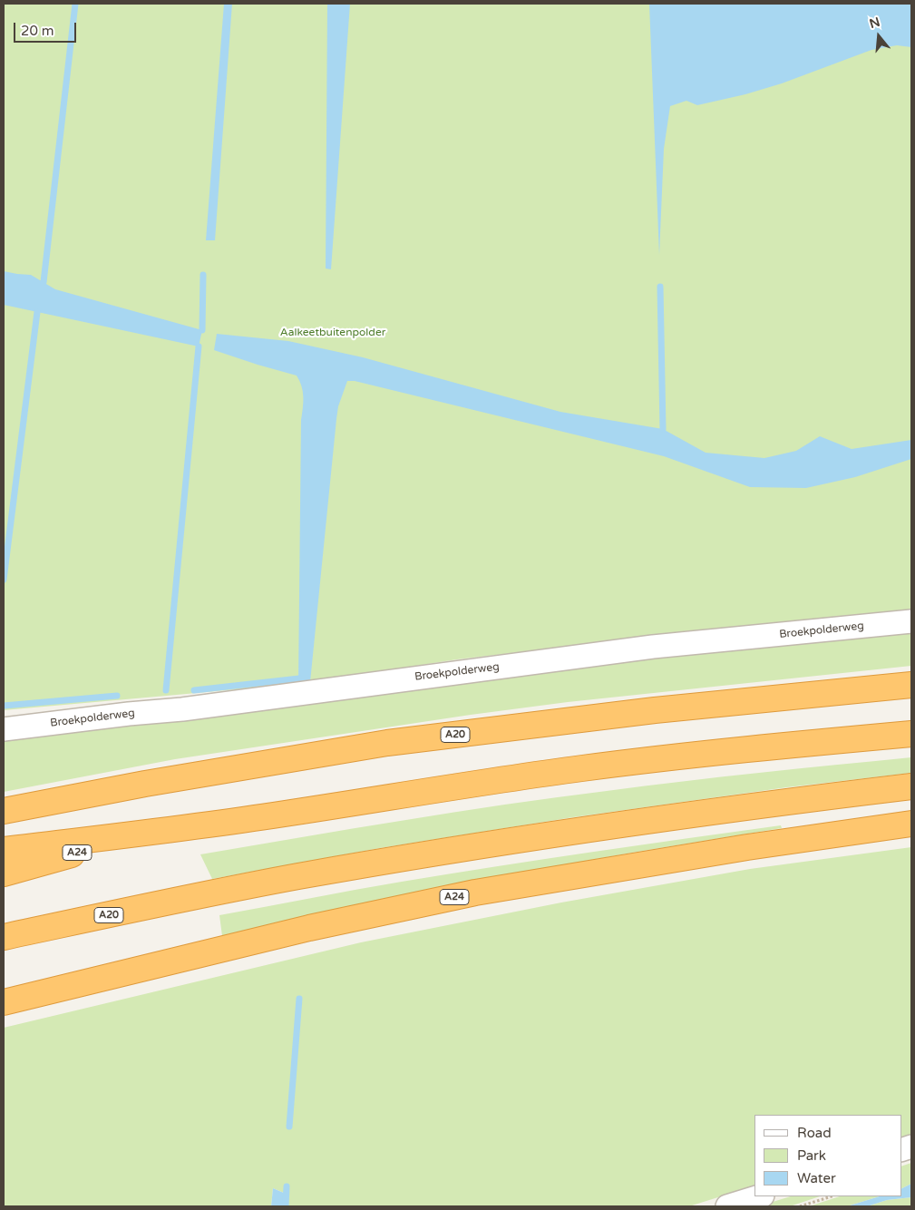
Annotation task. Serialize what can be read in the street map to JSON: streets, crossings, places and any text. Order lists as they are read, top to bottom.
{
  "streets": {
    "highway": ["A20", "A24"],
    "street": ["Broekpolderweg"]
  },
  "parks": ["Aalkeetbuitenpolder"],
  "legend": ["Road", "Park", "Water"],
  "scale_bar": "20 m",
  "north": "top"
}
